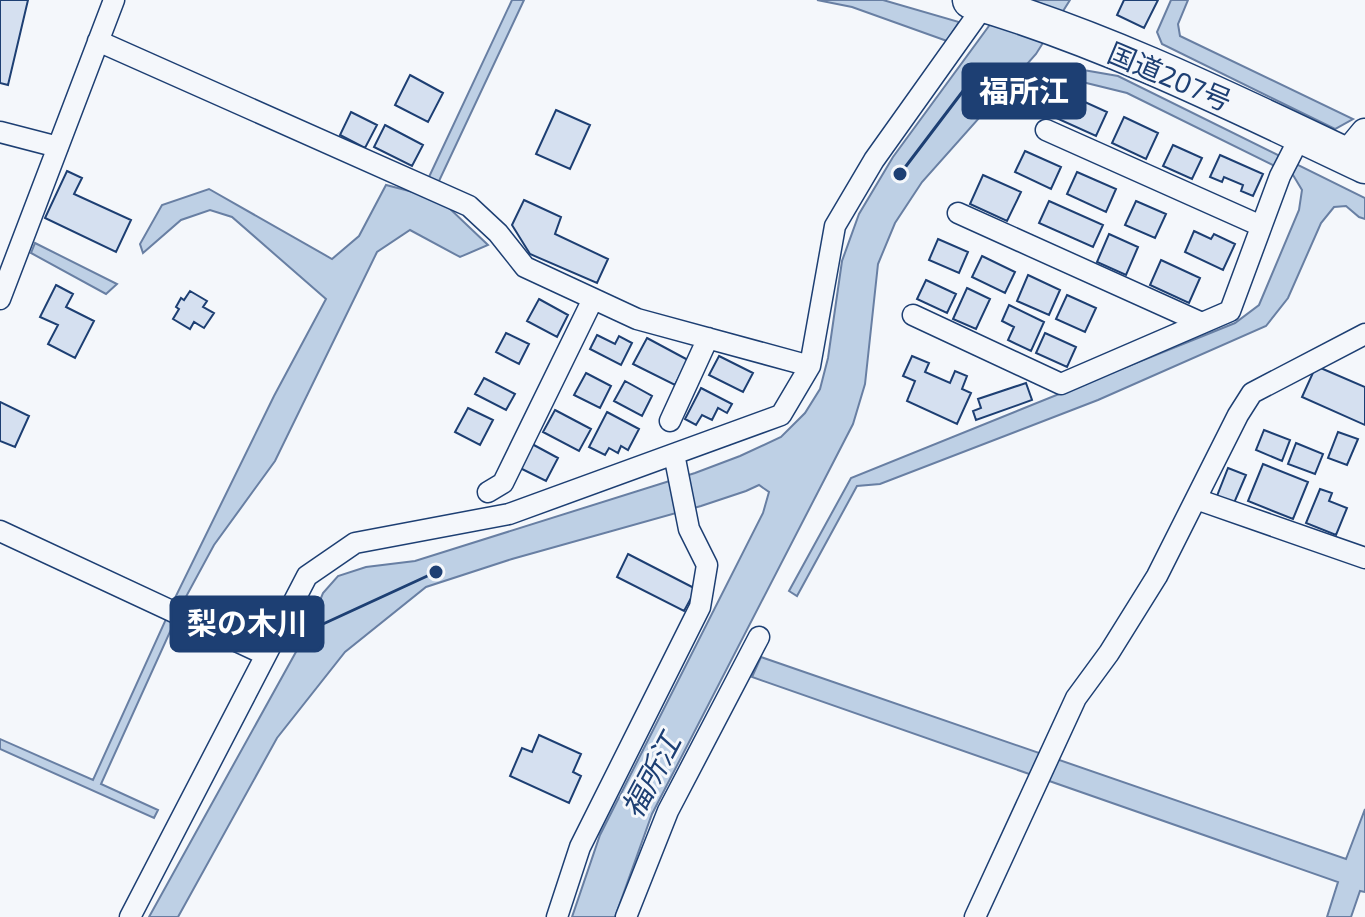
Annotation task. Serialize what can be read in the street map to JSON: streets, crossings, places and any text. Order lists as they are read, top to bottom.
{
  "streets": {
    "highway": ["国道207号"]
  },
  "water": ["福所江"],
  "places": ["福所江", "梨の木川"]
}
